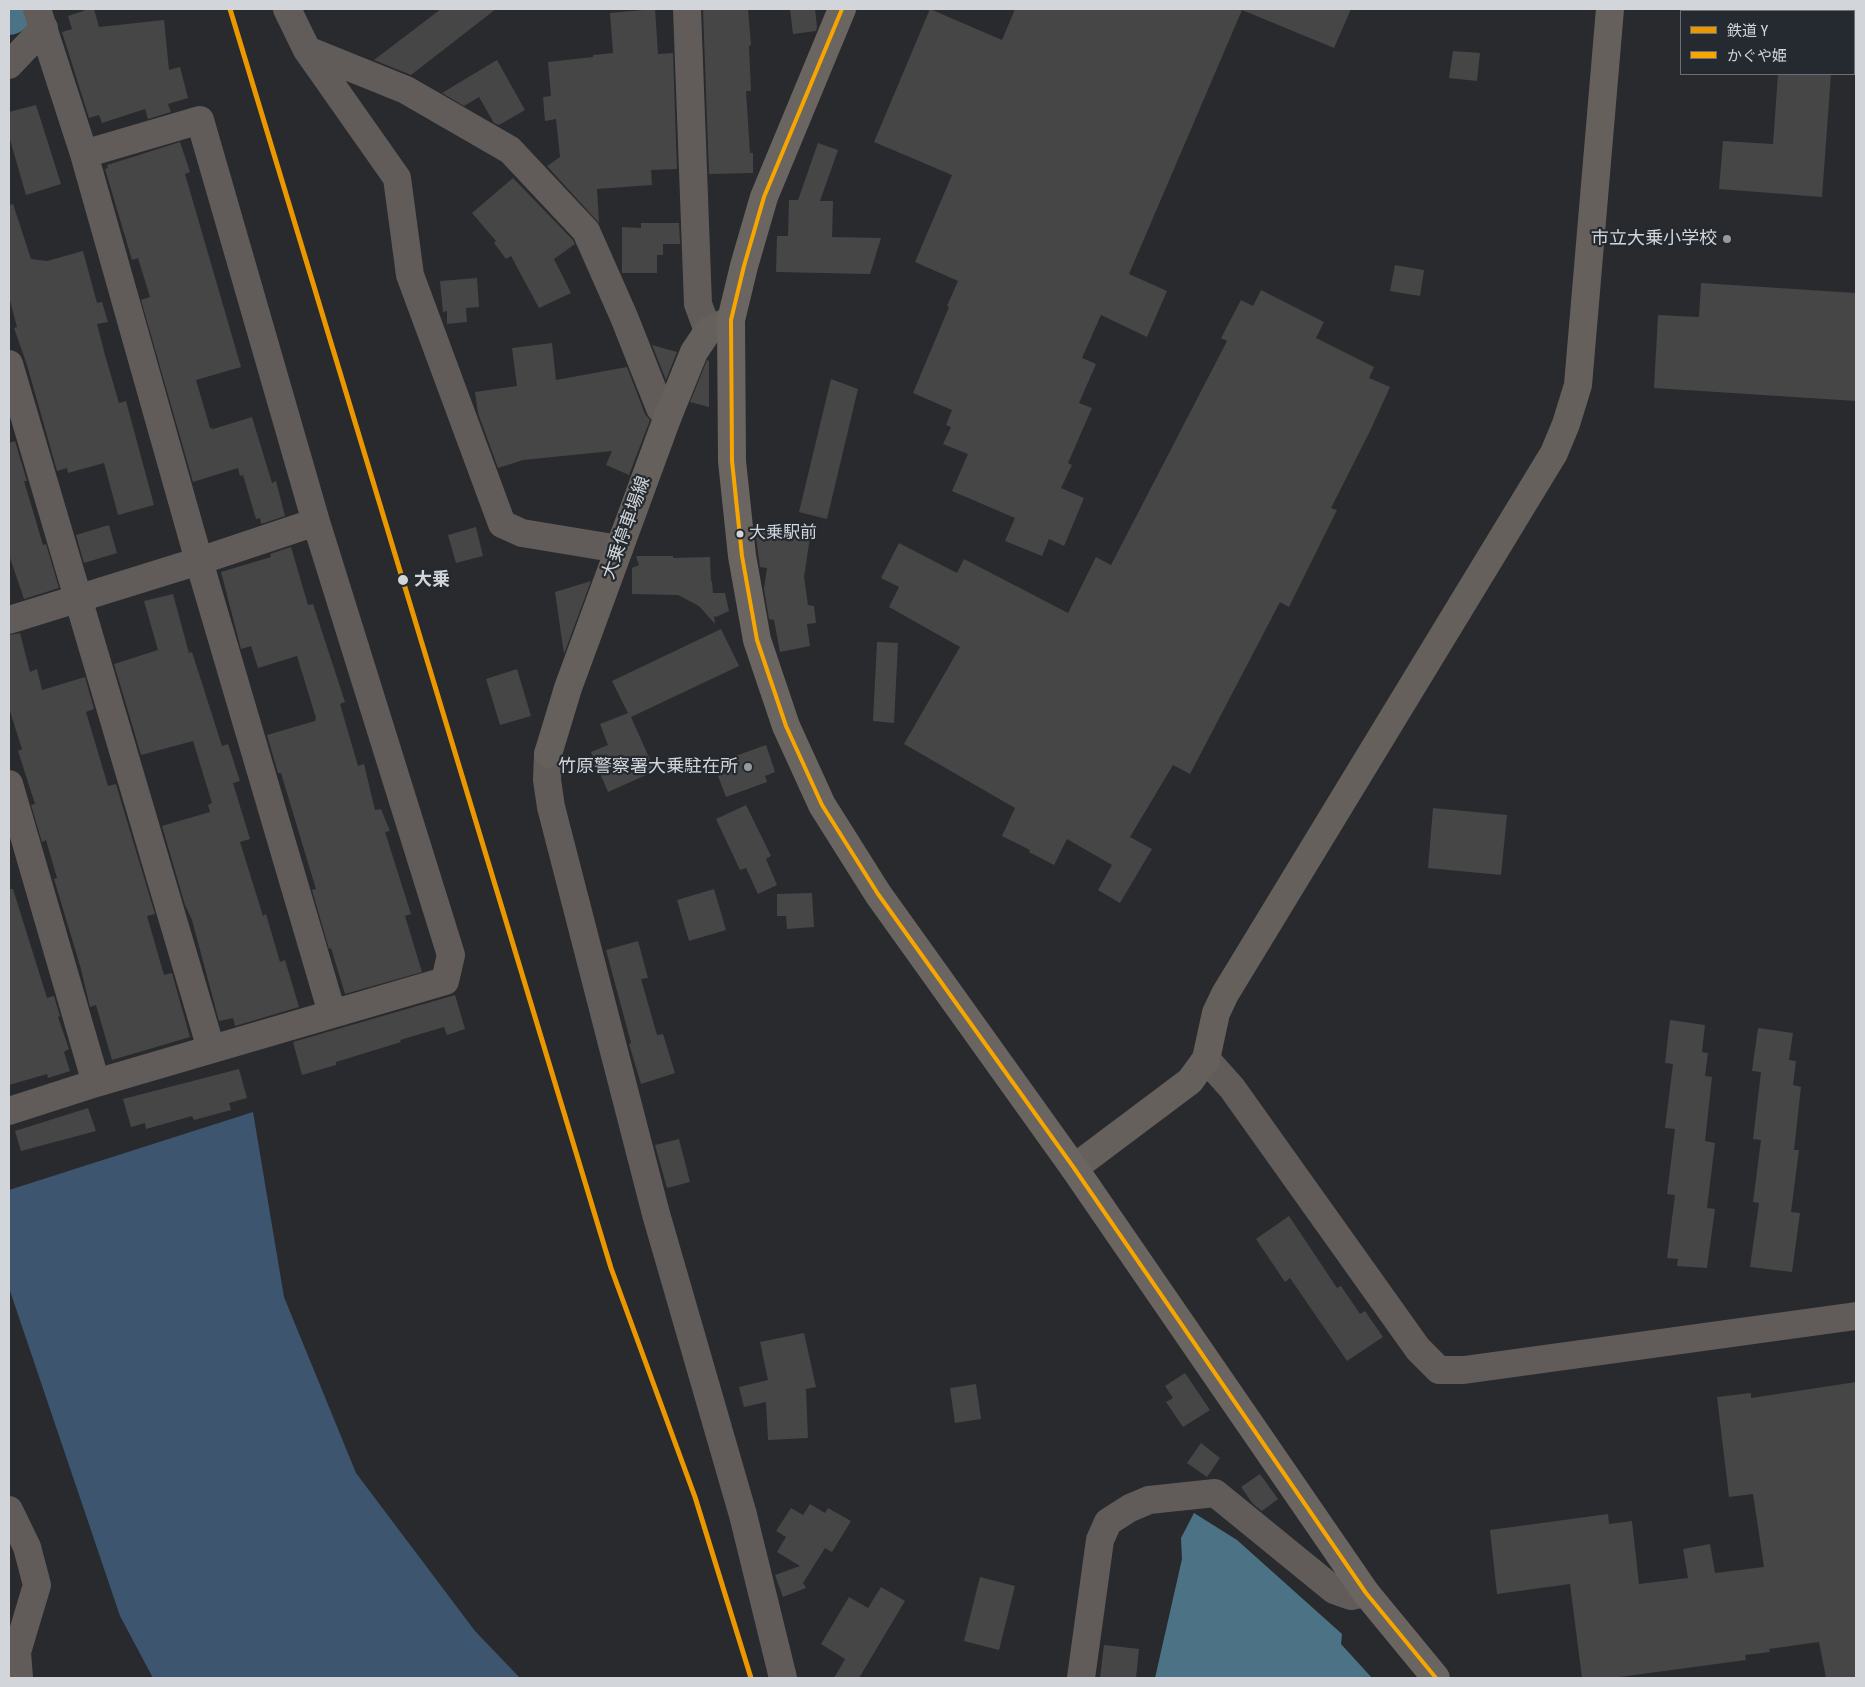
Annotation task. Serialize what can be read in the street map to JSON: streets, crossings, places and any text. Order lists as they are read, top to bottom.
{
  "streets": {
    "street": ["大乗停車場線"]
  },
  "places": [
    "市立大乗小学校",
    "大乗駅前",
    "大乗",
    "竹原警察署大乗駐在所"
  ],
  "lines": ["rail line Y", "transit line かぐや姫"],
  "legend": ["鉄道 Y", "かぐや姫"]
}
